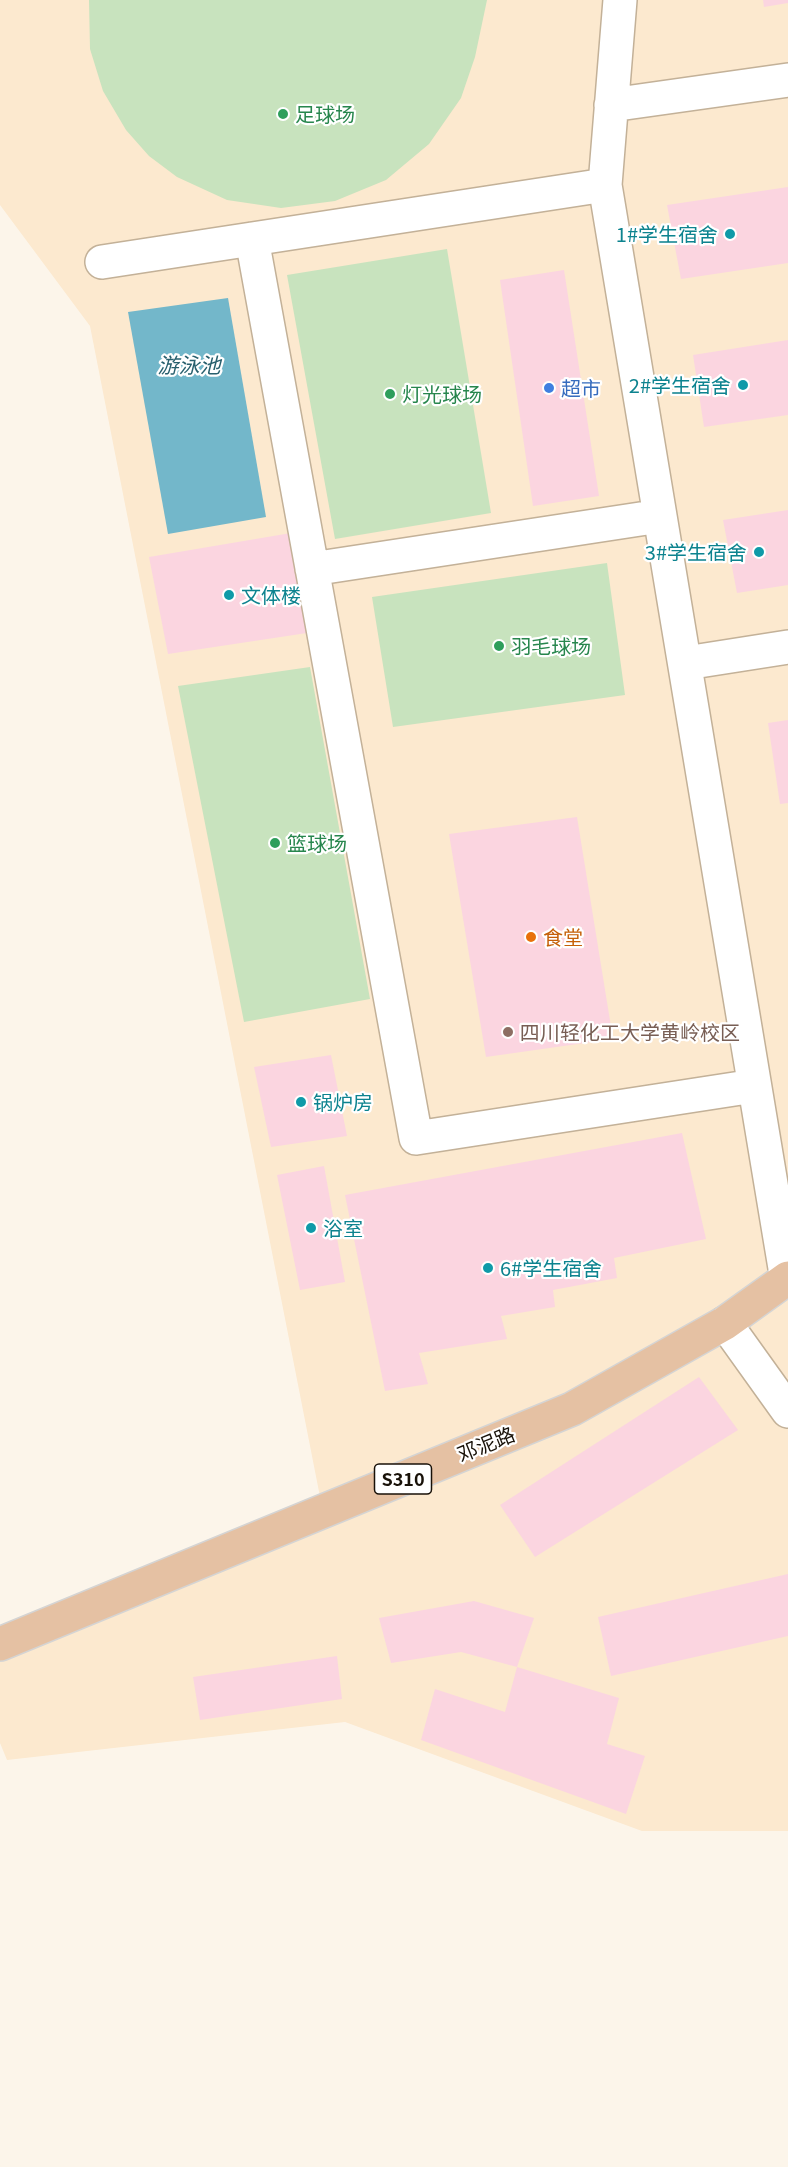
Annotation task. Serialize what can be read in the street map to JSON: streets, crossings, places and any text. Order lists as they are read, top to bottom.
{
  "streets": {
    "main road": ["邓泥路", "S310"]
  },
  "water": ["游泳池"],
  "places": [
    "足球场",
    "1#学生宿舍",
    "2#学生宿舍",
    "超市",
    "灯光球场",
    "3#学生宿舍",
    "文体楼",
    "羽毛球场",
    "篮球场",
    "食堂",
    "四川轻化工大学黄岭校区",
    "锅炉房",
    "浴室",
    "6#学生宿舍"
  ]
}
